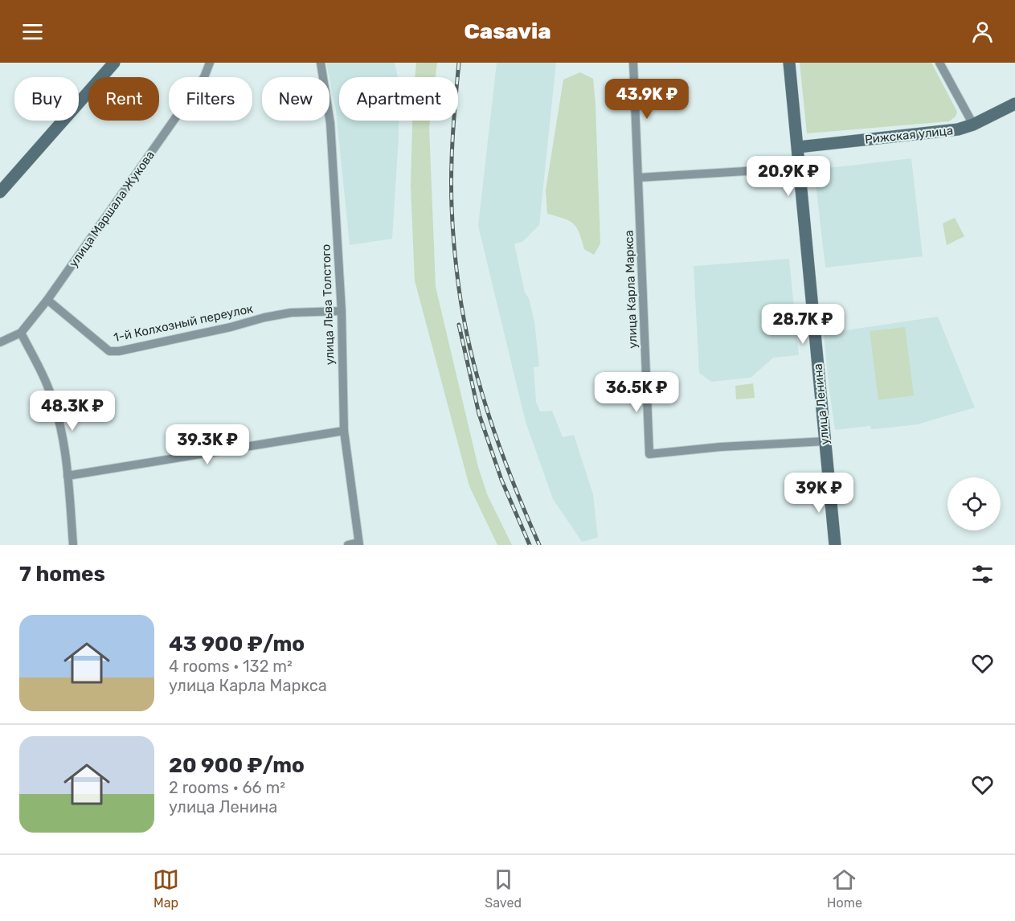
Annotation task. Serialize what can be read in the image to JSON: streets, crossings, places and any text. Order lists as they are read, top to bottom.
{
  "streets": {
    "street": [
      "Рижская улица",
      "улица Маршала Жукова",
      "улица Карла Маркса",
      "улица Льва Толстого",
      "1-й Колхозный переулок",
      "улица Ленина"
    ]
  },
  "crossings": [
    ["Рижская улица", "улица Ленина"],
    ["улица Маршала Жукова", "1-й Колхозный переулок"],
    ["улица Карла Маркса", "улица Ленина"],
    ["улица Льва Толстого", "1-й Колхозный переулок"]
  ],
  "page": {
    "header": "Casavia",
    "chip": [
      "Buy",
      "Rent",
      "Filters",
      "New",
      "Apartment"
    ],
    "price": [
      "43.9K ₽",
      "20.9K ₽",
      "28.7K ₽",
      "36.5K ₽",
      "48.3K ₽",
      "39.3K ₽",
      "39K ₽"
    ],
    "heading": "7 homes",
    "list": [
      {
        "name": "43 900 ₽/mo",
        "note": "4 rooms · 132 m² · улица Карла Маркса"
      },
      {
        "name": "20 900 ₽/mo",
        "note": "2 rooms · 66 m² · улица Ленина"
      }
    ],
    "tabs": ["Map", "Saved", "Home"]
  }
}
